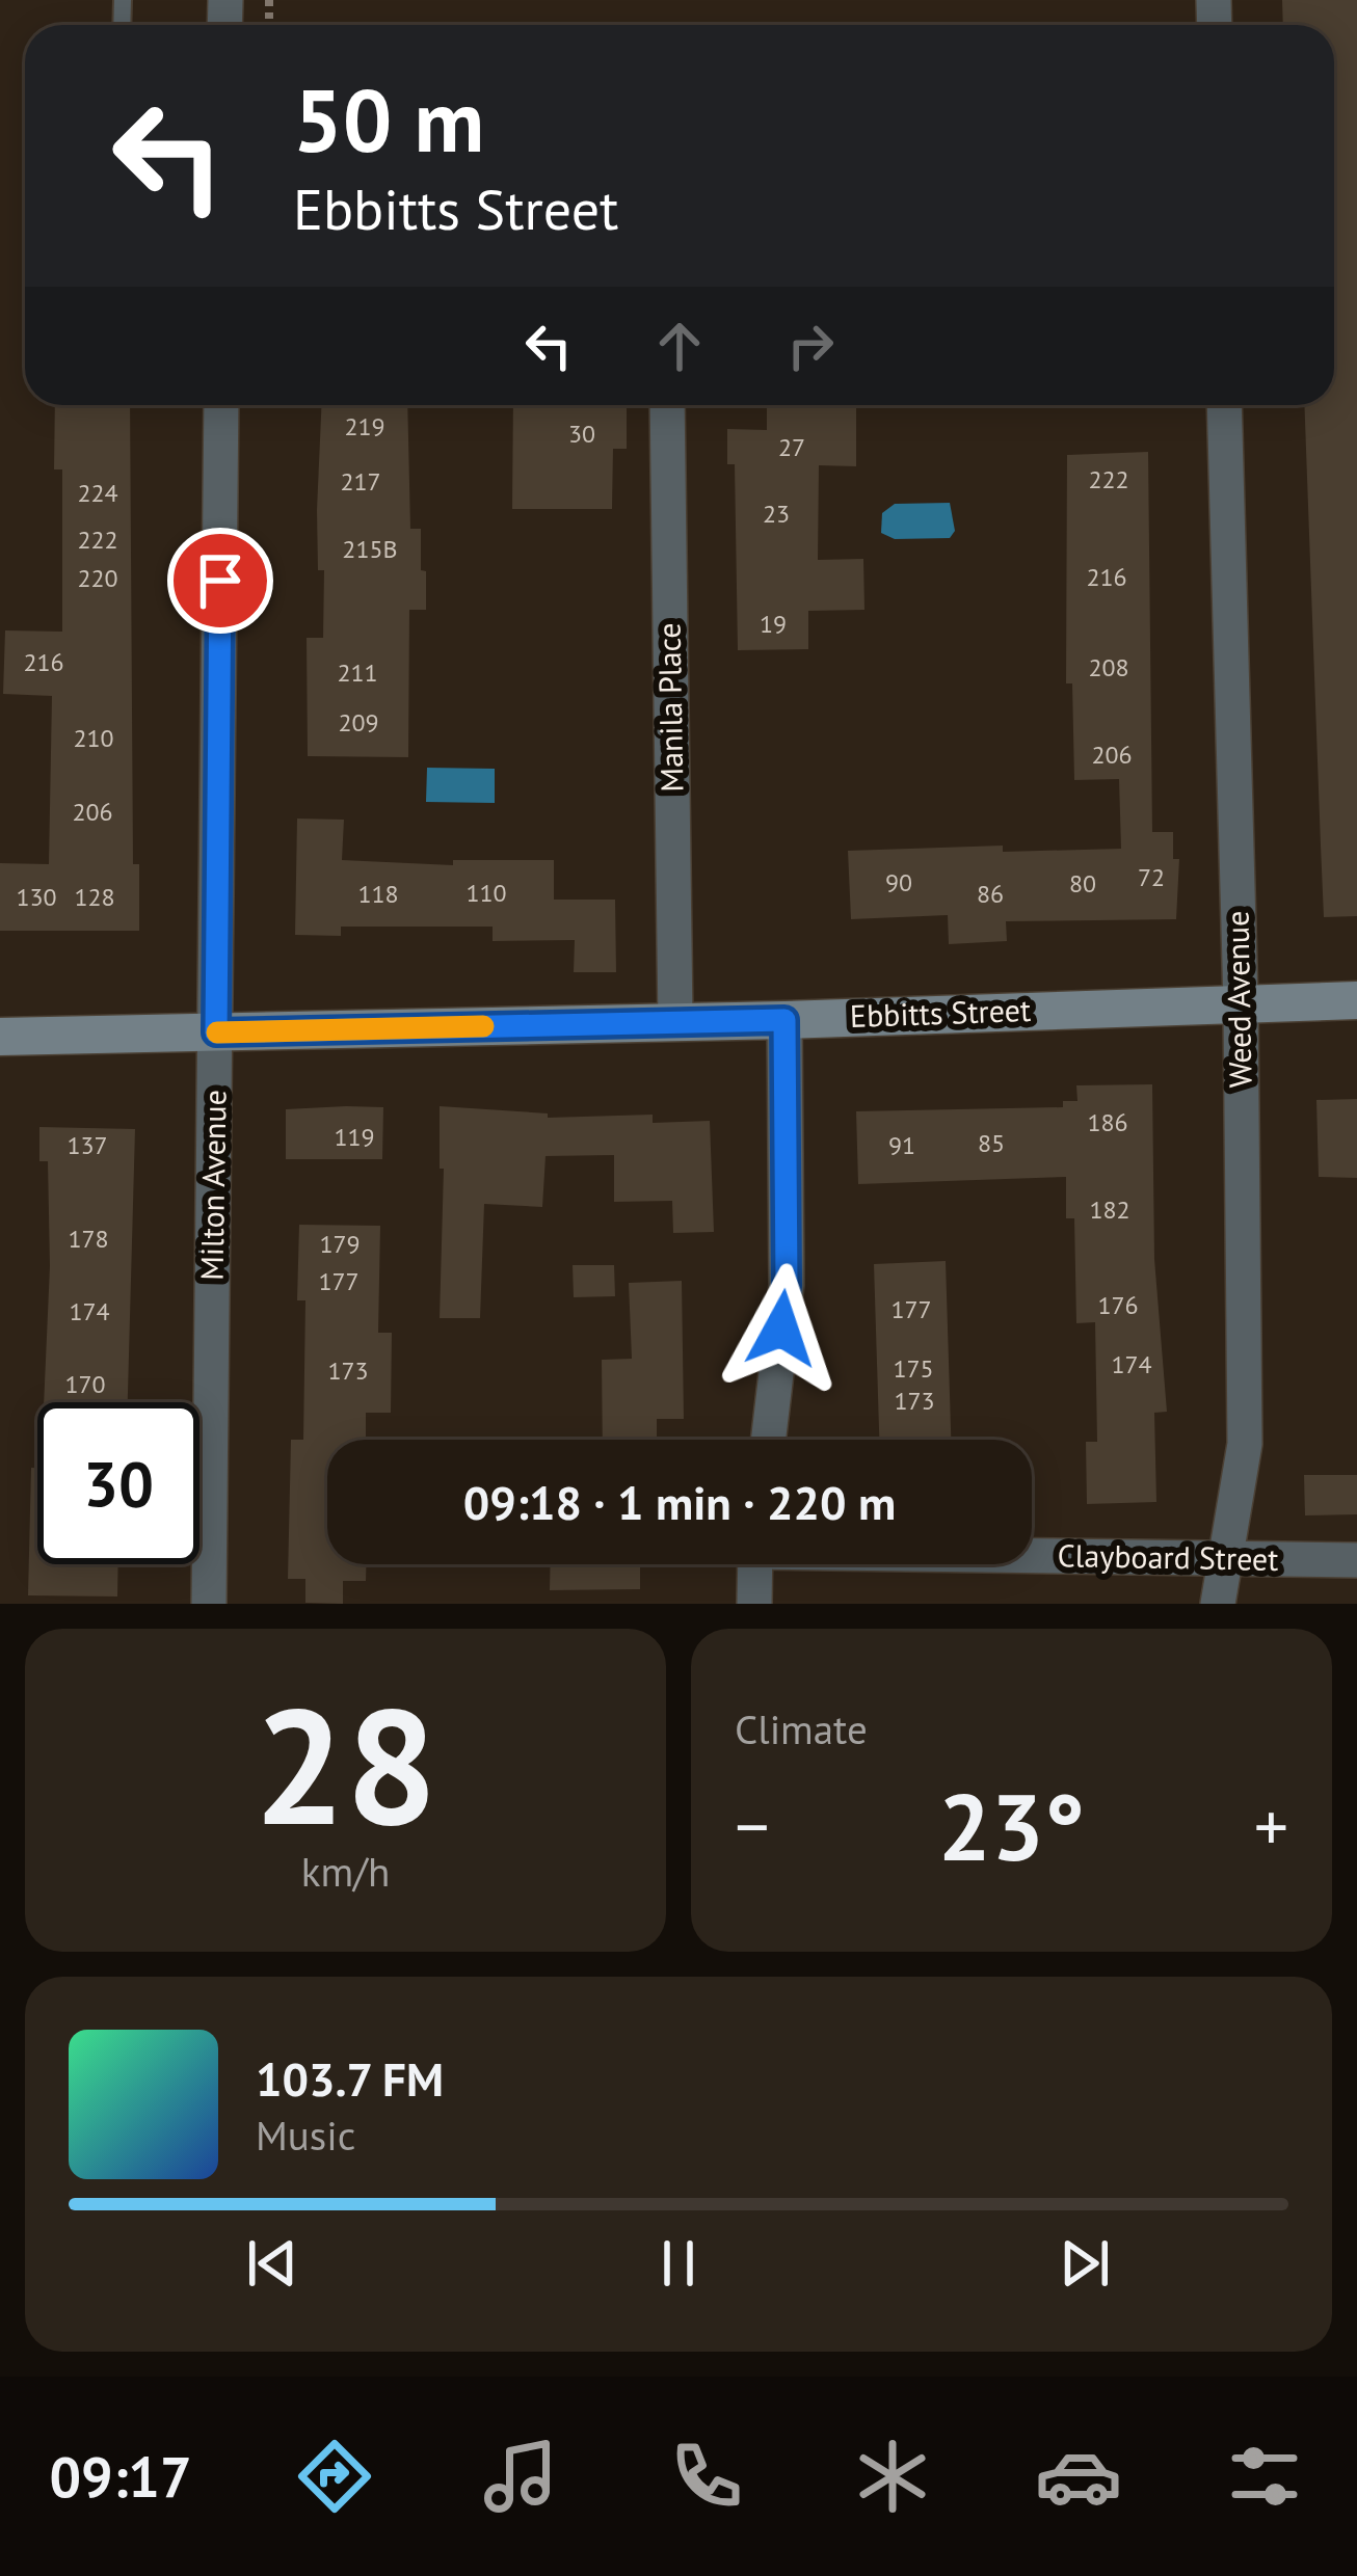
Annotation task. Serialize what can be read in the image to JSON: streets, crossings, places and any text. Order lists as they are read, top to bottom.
{
  "streets": {
    "street": [
      "Manila Place",
      "Weed Avenue",
      "Ebbitts Street",
      "Milton Avenue",
      "Clayboard Street"
    ]
  },
  "crossings": [
    ["Manila Place", "Ebbitts Street"],
    ["Weed Avenue", "Ebbitts Street"],
    ["Weed Avenue", "Clayboard Street"],
    ["Ebbitts Street", "Milton Avenue"]
  ],
  "house_numbers": [
    "219",
    "30",
    "27",
    "222",
    "217",
    "224",
    "23",
    "222",
    "215B",
    "216",
    "220",
    "19",
    "216",
    "208",
    "211",
    "209",
    "210",
    "206",
    "206",
    "72",
    "90",
    "80",
    "110",
    "118",
    "86",
    "130",
    "128",
    "186",
    "119",
    "85",
    "137",
    "91",
    "182",
    "178",
    "179",
    "177",
    "176",
    "177",
    "174",
    "174",
    "175",
    "173",
    "170",
    "173"
  ],
  "page": {
    "turn": ["50 m", "Ebbitts Street"],
    "limit": "30",
    "trip": "09:18 · 1 min · 220 m",
    "tile": [
      ["28", "km/h"],
      "Climate"
    ],
    "heat": ["−", "23°", "+"],
    "song": ["103.7 FM", "Music"],
    "tabs": "09:17"
  }
}
